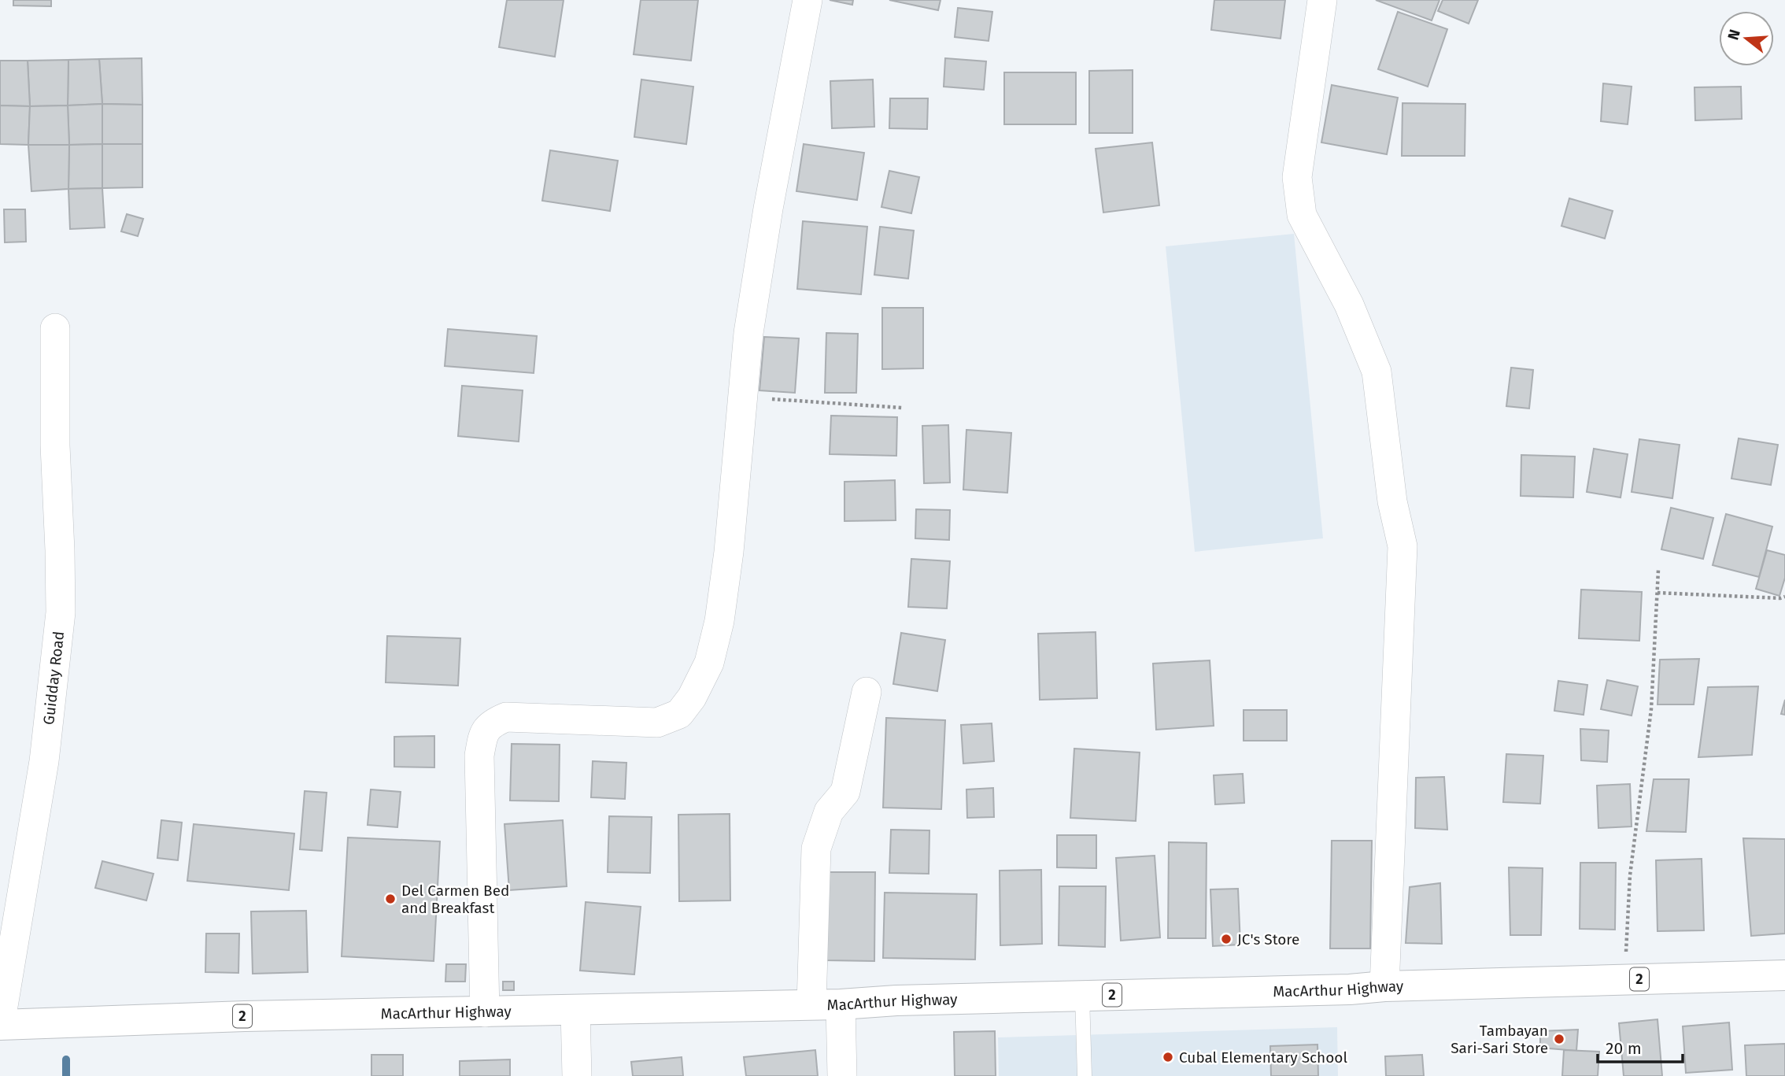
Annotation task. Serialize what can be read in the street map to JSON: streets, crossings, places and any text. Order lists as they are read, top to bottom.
{
  "streets": {
    "highway": ["2", "MacArthur Highway"],
    "street": ["Guidday Road"]
  },
  "crossings": [
    ["Guidday Road", "MacArthur Highway"]
  ],
  "places": [
    "Del Carmen Bed and Breakfast",
    "JC's Store",
    "Tambayan Sari-Sari Store",
    "Cubal Elementary School"
  ],
  "scale_bar": "20 m",
  "north": "left"
}
